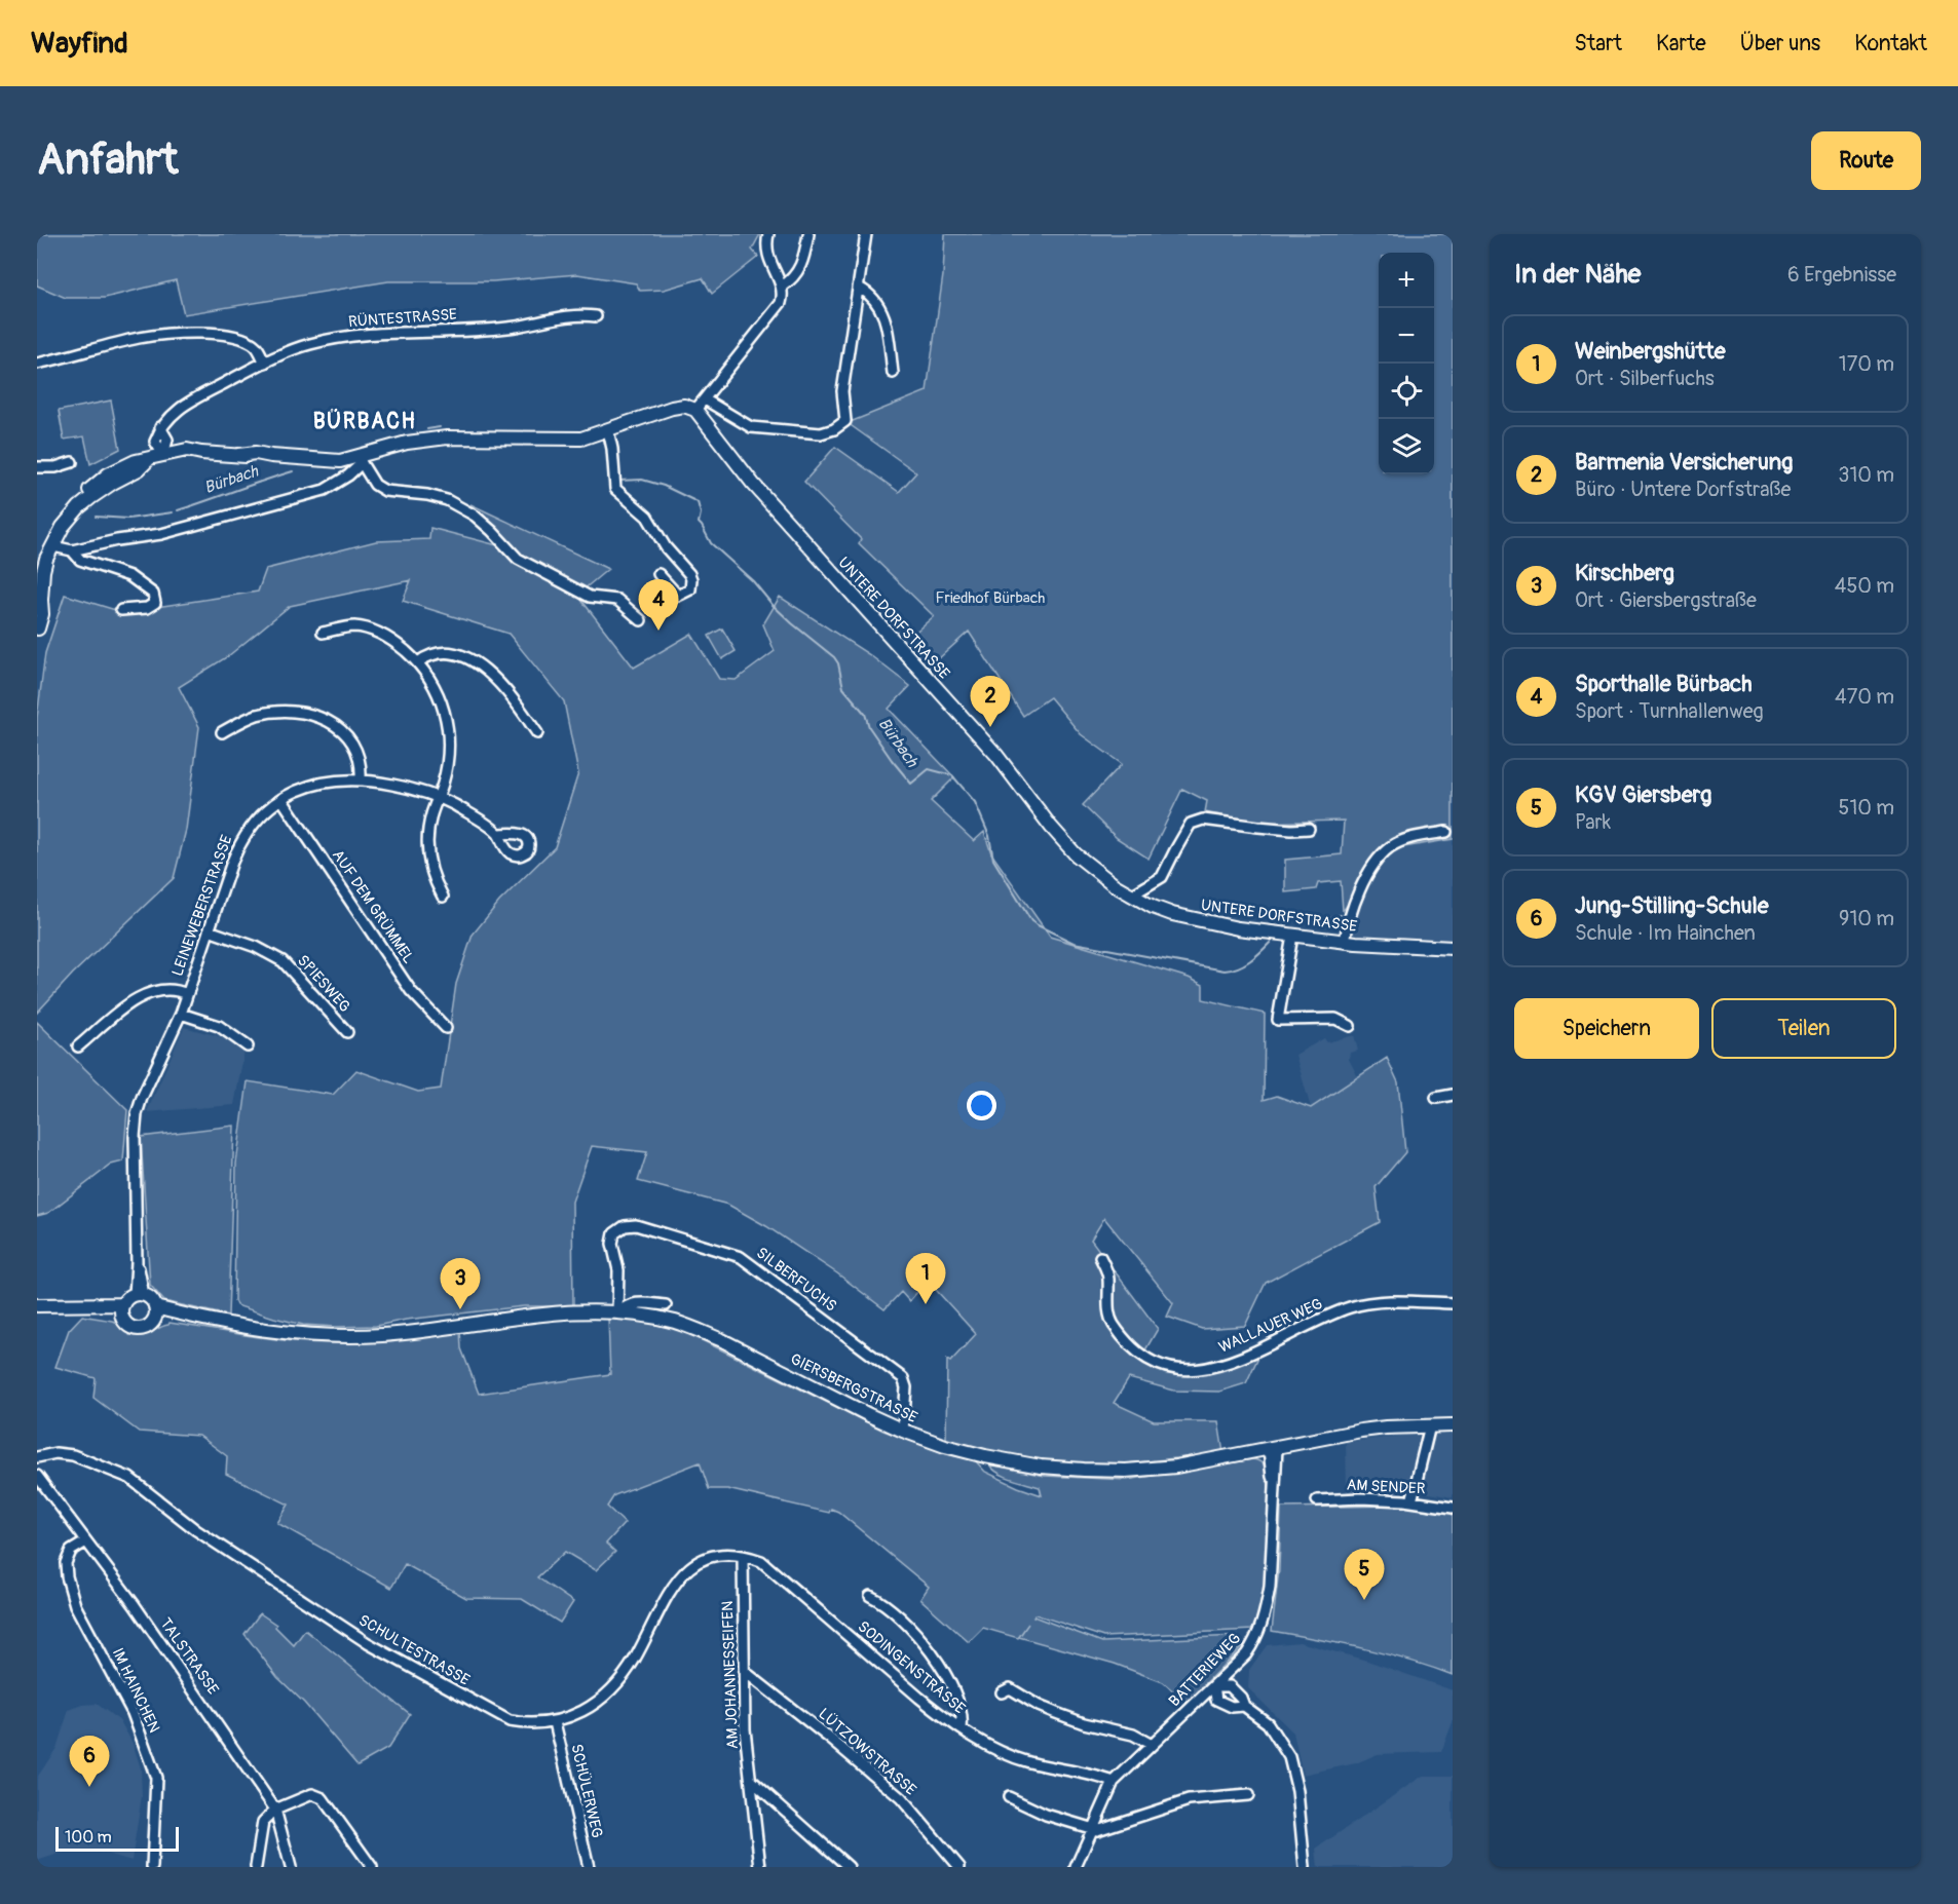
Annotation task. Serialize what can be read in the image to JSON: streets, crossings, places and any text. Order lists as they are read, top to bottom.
{
  "streets": {
    "street": [
      "RÜNTESTRASSE",
      "UNTERE DORFSTRASSE",
      "LEINEWEBERSTRASSE",
      "AUF DEM GRÜMMEL",
      "SPIESWEG",
      "SILBERFUCHS",
      "WALLAUER WEG",
      "GIERSBERGSTRASSE",
      "AM SENDER",
      "SCHULTESTRASSE",
      "TALSTRASSE",
      "SODINGENSTRASSE",
      "BATTERIEWEG",
      "AM JOHANNESSEIFEN",
      "IM HAINCHEN",
      "LÜTZOWSTRASSE",
      "SCHÜLERWEG"
    ]
  },
  "crossings": [
    ["LEINEWEBERSTRASSE", "AUF DEM GRÜMMEL"],
    ["LEINEWEBERSTRASSE", "SPIESWEG"],
    ["LEINEWEBERSTRASSE", "GIERSBERGSTRASSE"],
    ["SILBERFUCHS", "GIERSBERGSTRASSE"],
    ["GIERSBERGSTRASSE", "BATTERIEWEG"],
    ["SCHULTESTRASSE", "SODINGENSTRASSE"],
    ["SCHULTESTRASSE", "AM JOHANNESSEIFEN"],
    ["SCHULTESTRASSE", "SCHÜLERWEG"],
    ["TALSTRASSE", "IM HAINCHEN"],
    ["SODINGENSTRASSE", "BATTERIEWEG"],
    ["SODINGENSTRASSE", "AM JOHANNESSEIFEN"],
    ["AM JOHANNESSEIFEN", "LÜTZOWSTRASSE"]
  ],
  "districts": ["BÜRBACH"],
  "water": ["Bürbach"],
  "parks": ["Friedhof Bürbach"],
  "scale_bar": "100 m",
  "page": {
    "header": "Wayfind",
    "nav": [
      "Start",
      "Karte",
      "Über uns",
      "Kontakt"
    ],
    "buttons": [
      "Route",
      ["Speichern", "Teilen"]
    ],
    "title": "Anfahrt",
    "heading": ["In der Nähe", "6 Ergebnisse"],
    "map_buttons": ["+", "−"],
    "list": [
      {
        "mark": "1",
        "name": "Weinbergshütte",
        "note": "Ort · Silberfuchs",
        "value": "170 m"
      },
      {
        "mark": "2",
        "name": "Barmenia Versicherung",
        "note": "Büro · Untere Dorfstraße",
        "value": "310 m"
      },
      {
        "mark": "3",
        "name": "Kirschberg",
        "note": "Ort · Giersbergstraße",
        "value": "450 m"
      },
      {
        "mark": "4",
        "name": "Sporthalle Bürbach",
        "note": "Sport · Turnhallenweg",
        "value": "470 m"
      },
      {
        "mark": "5",
        "name": "KGV Giersberg",
        "note": "Park",
        "value": "510 m"
      },
      {
        "mark": "6",
        "name": "Jung-Stilling-Schule",
        "note": "Schule · Im Hainchen",
        "value": "910 m"
      }
    ],
    "pins": [
      "4",
      "2",
      "1",
      "3",
      "5",
      "6"
    ],
    "scale": "100 m"
  }
}
